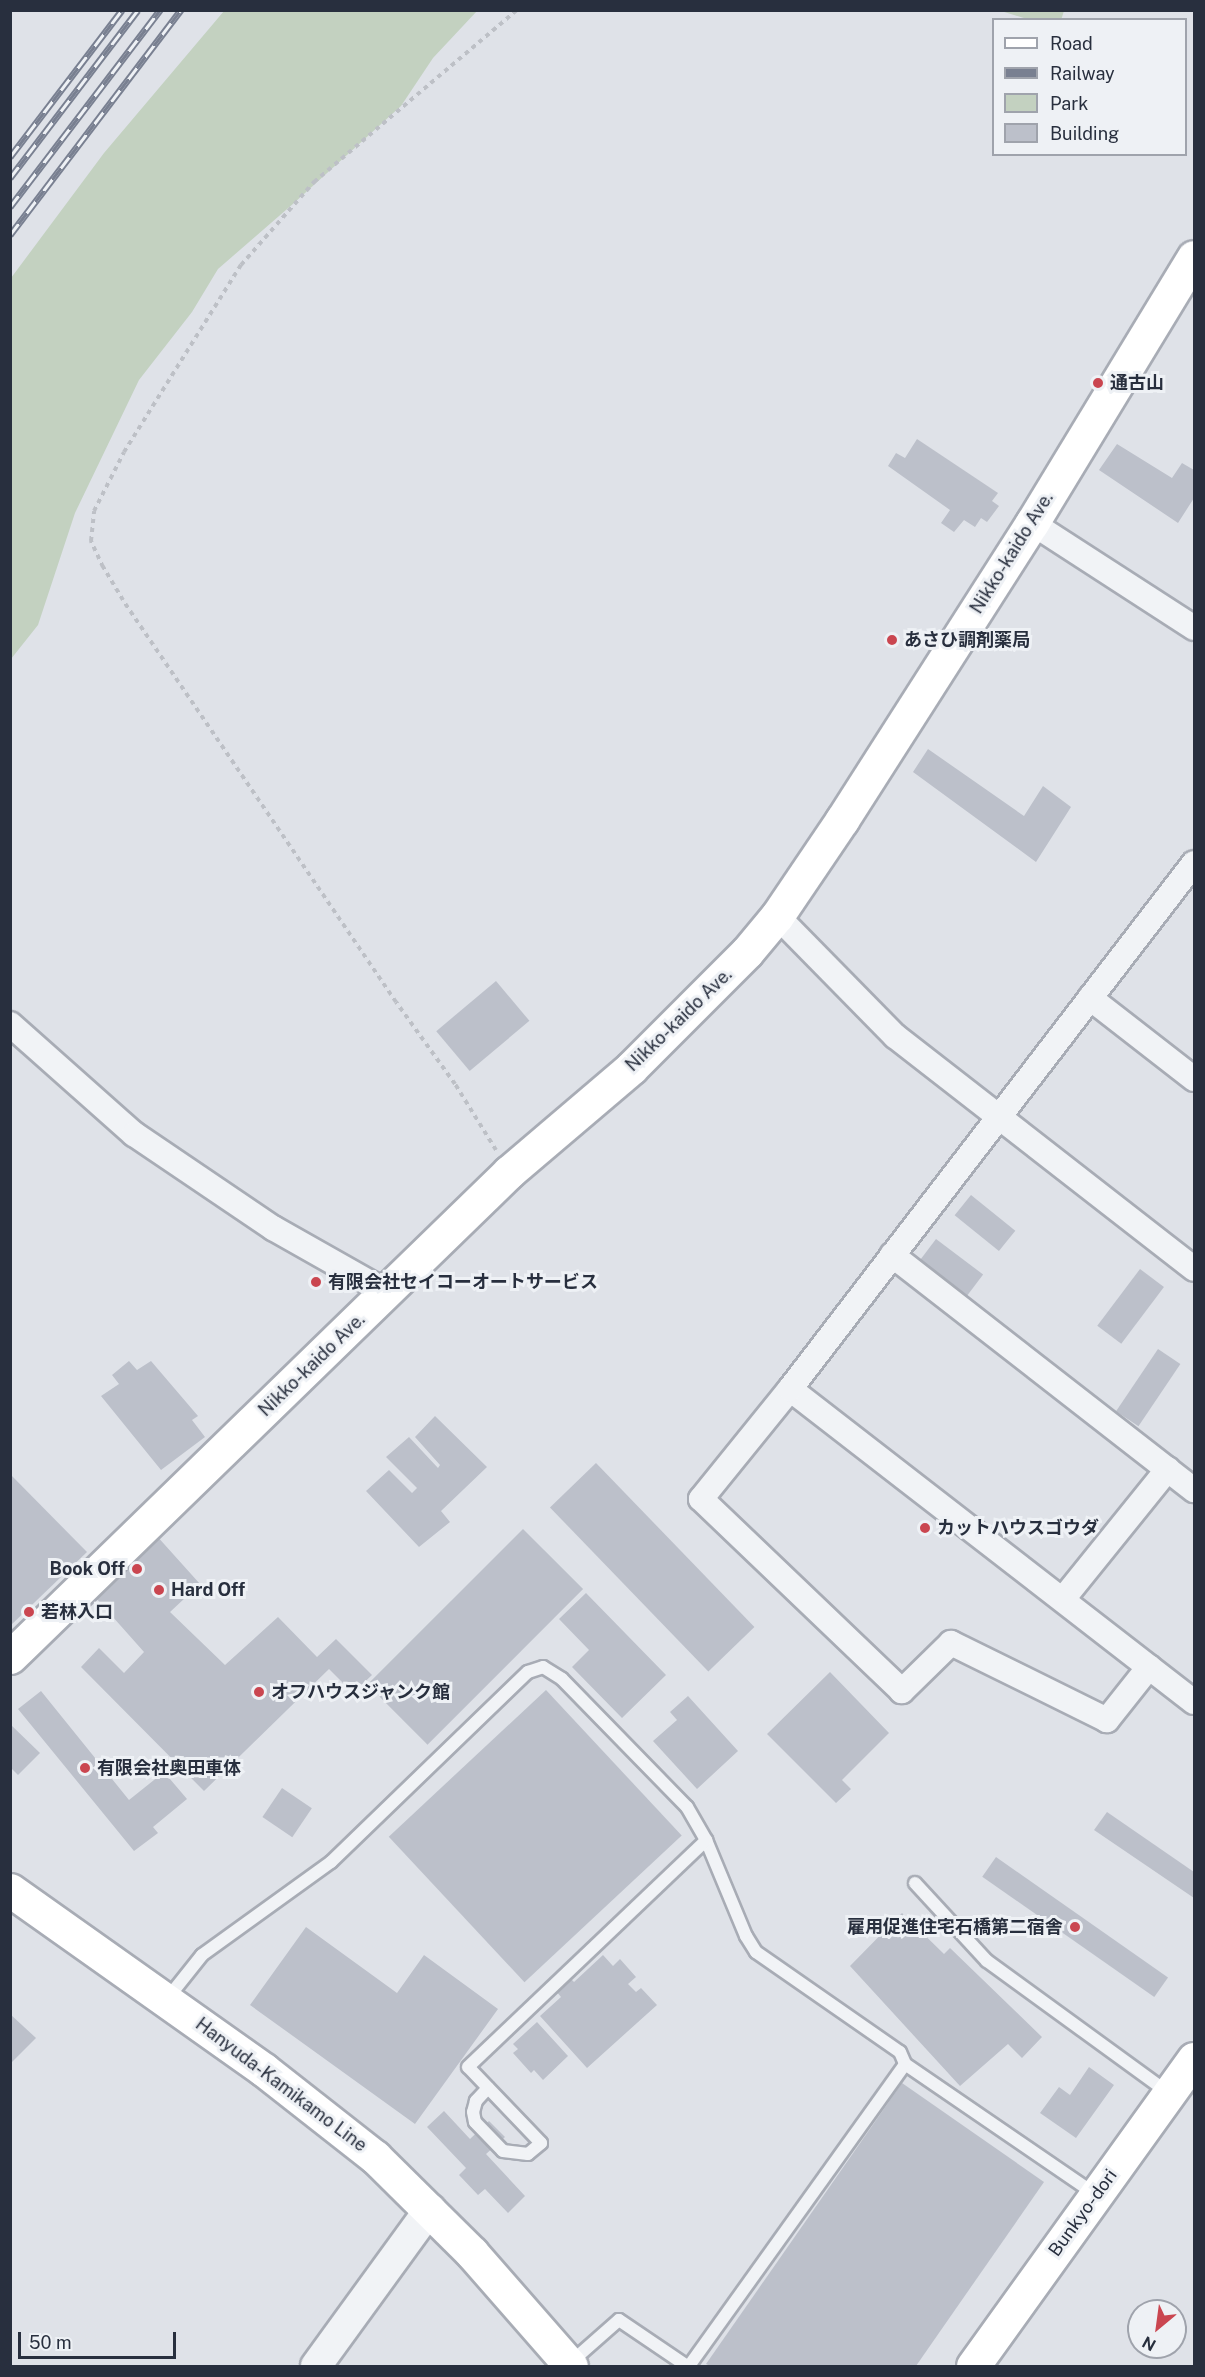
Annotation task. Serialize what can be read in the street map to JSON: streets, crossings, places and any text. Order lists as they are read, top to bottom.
{
  "streets": {
    "main road": ["Nikko-kaido Ave.", "Hanyuda-Kamikamo Line", "Bunkyo-dori"]
  },
  "places": [
    "通古山",
    "あさひ調剤薬局",
    "有限会社セイコーオートサービス",
    "カットハウスゴウダ",
    "Book Off",
    "Hard Off",
    "若林入口",
    "オフハウスジャンク館",
    "有限会社奥田車体",
    "雇用促進住宅石橋第二宿舎"
  ],
  "legend": [
    "Road",
    "Railway",
    "Park",
    "Building"
  ],
  "scale_bar": "50 m",
  "north": "bottom left"
}
